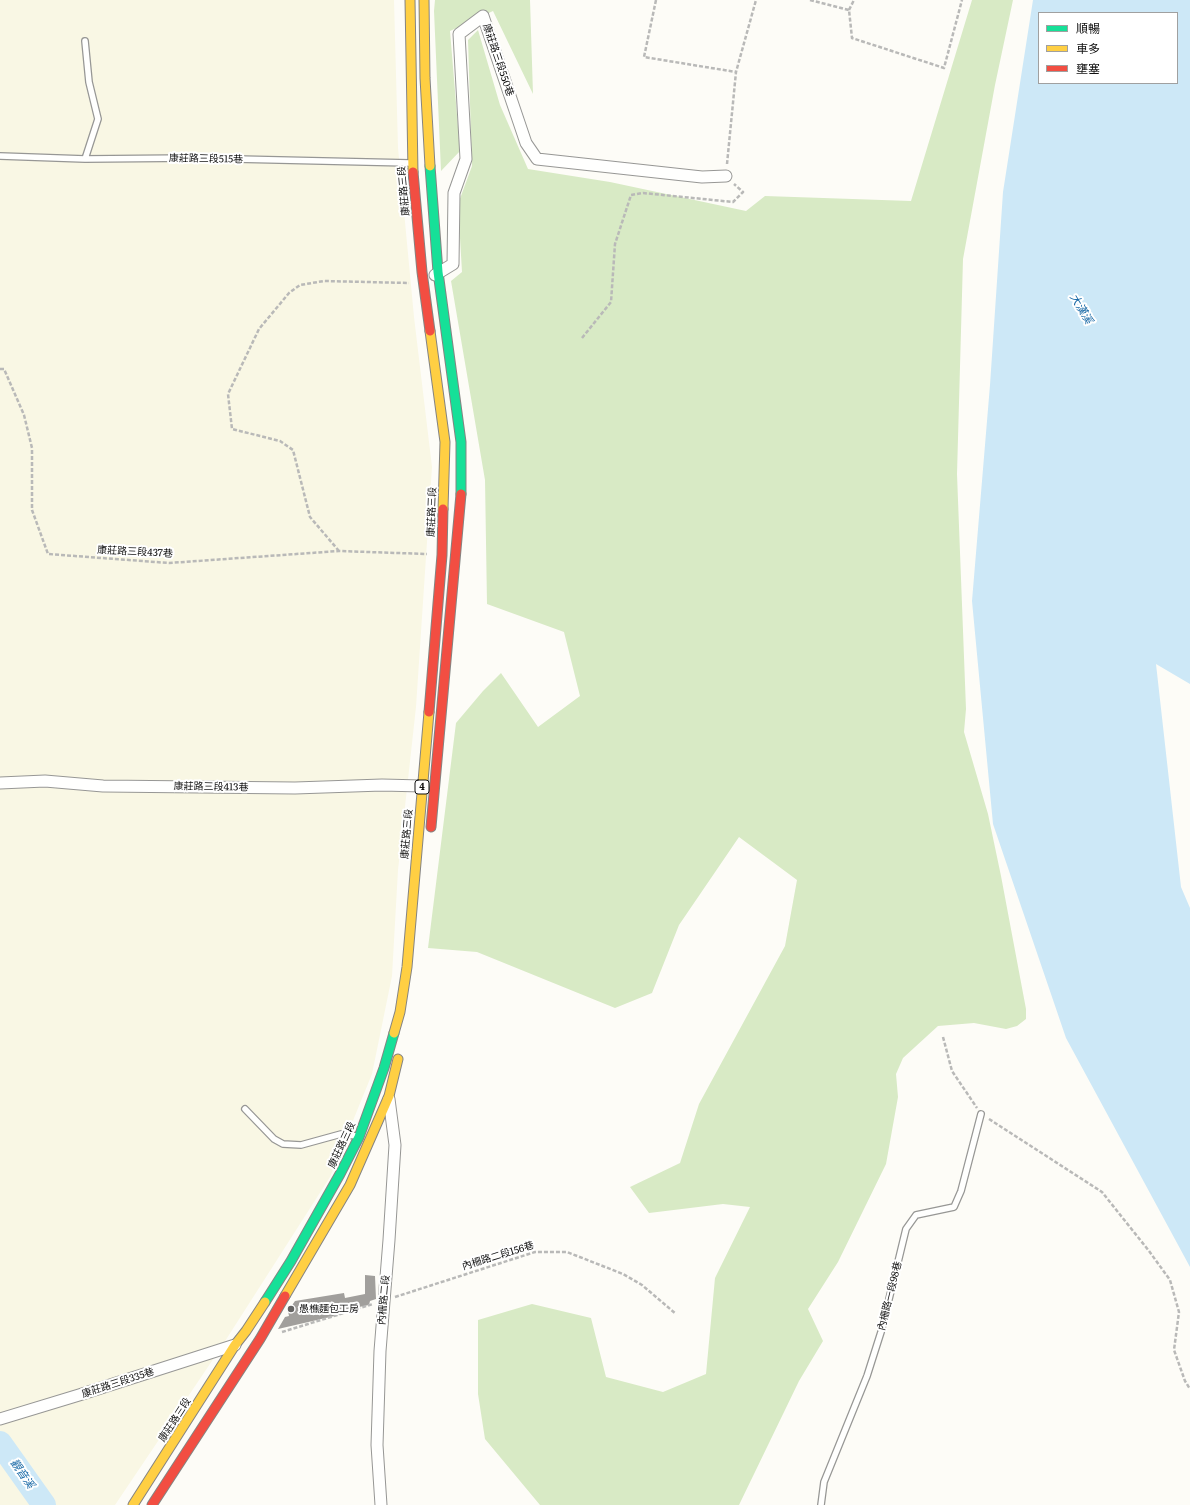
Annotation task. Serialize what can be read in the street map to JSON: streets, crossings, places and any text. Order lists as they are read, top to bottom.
{
  "streets": {
    "main road": ["康莊路三段", "4"],
    "street": [
      "康莊路三段550巷",
      "康莊路三段413巷",
      "內柵路二段",
      "康莊路三段335巷"
    ],
    "lane": ["康莊路三段515巷", "內柵路一段98巷"],
    "path": ["康莊路三段437巷", "內柵路二段156巷"]
  },
  "crossings": [
    ["康莊路三段550巷", "康莊路三段"],
    ["康莊路三段550巷", "4"],
    ["康莊路三段515巷", "康莊路三段"],
    ["康莊路三段", "康莊路三段437巷"],
    ["康莊路三段", "康莊路三段413巷"],
    ["康莊路三段", "康莊路三段335巷"],
    ["內柵路二段156巷", "內柵路二段"]
  ],
  "water": ["大漢溪", "觀音溪"],
  "places": ["愚樵麵包工房"],
  "legend": ["順暢", "車多", "壅塞"]
}
